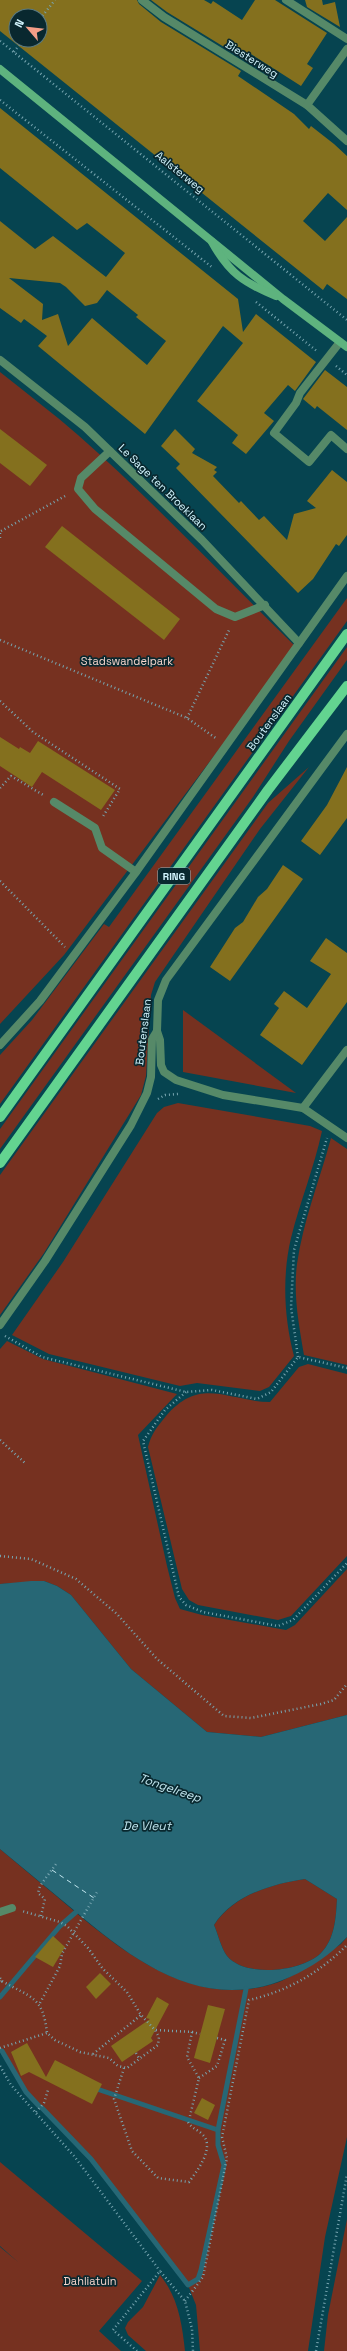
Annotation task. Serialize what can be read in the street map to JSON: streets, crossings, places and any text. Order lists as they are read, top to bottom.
{
  "streets": {
    "main road": ["Boutenslaan", "RING"],
    "street": ["Biesterweg", "Le Sage ten Broeklaan"],
    "path": ["Aalsterweg"]
  },
  "crossings": [
    ["Le Sage ten Broeklaan", "Boutenslaan"]
  ],
  "water": ["Tongelreep", "De Vleut"],
  "parks": ["Stadswandelpark", "Dahliatuin"],
  "north": "top left"
}
